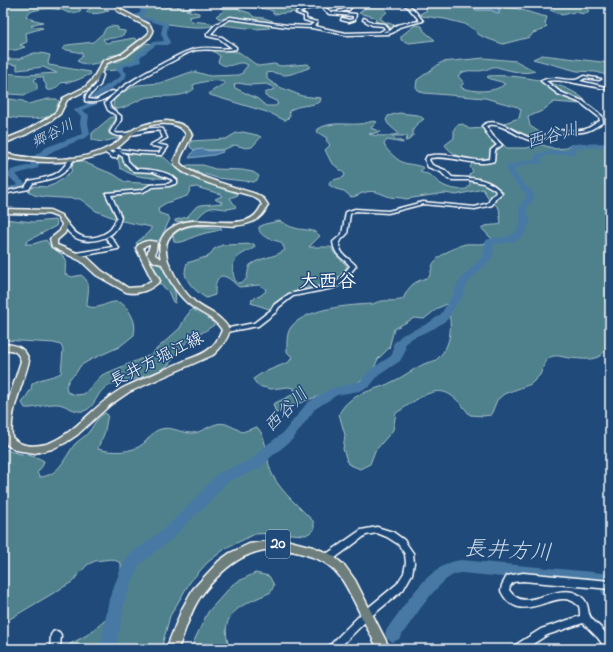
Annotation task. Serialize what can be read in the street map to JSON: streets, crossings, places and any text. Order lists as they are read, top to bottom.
{
  "streets": {
    "main road": ["長井方堀江線", "20"]
  },
  "districts": ["大西谷"],
  "water": ["郷谷川", "西谷川", "長井方川"]
}
